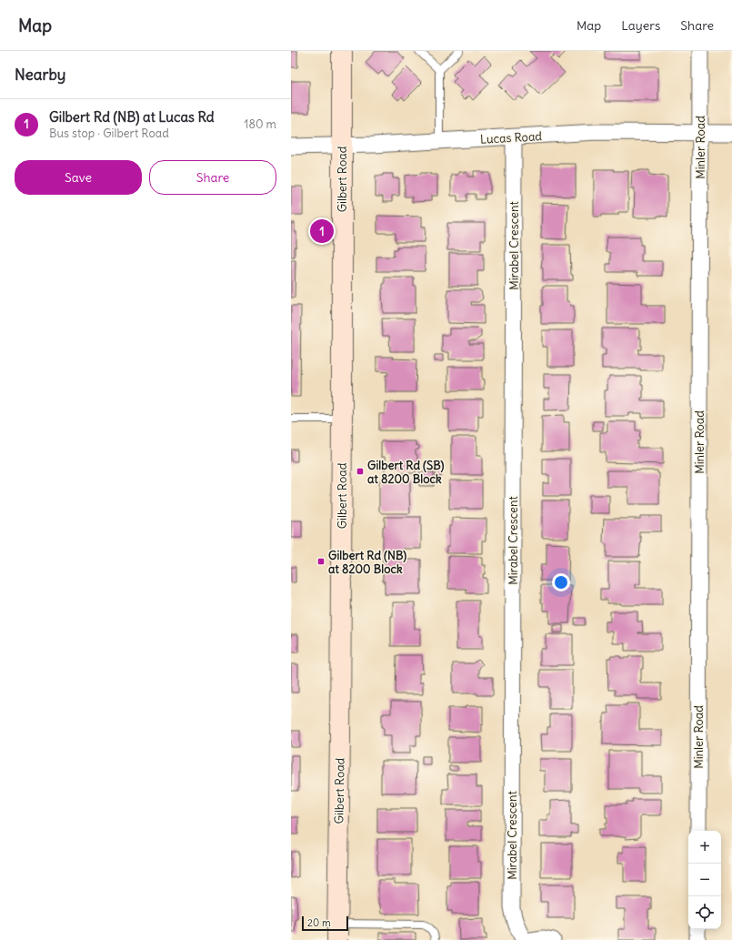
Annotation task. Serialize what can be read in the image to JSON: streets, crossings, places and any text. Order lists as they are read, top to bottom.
{
  "streets": {
    "main road": ["Gilbert Road"],
    "street": ["Lucas Road", "Minler Road", "Mirabel Crescent"]
  },
  "crossings": [
    ["Lucas Road", "Minler Road"],
    ["Lucas Road", "Gilbert Road"],
    ["Lucas Road", "Mirabel Crescent"]
  ],
  "places": {
    "transit": ["Gilbert Rd (SB) at 8200 Block", "Gilbert Rd (NB) at 8200 Block"]
  },
  "scale_bar": "20 m",
  "page": {
    "header": "Map",
    "nav": ["Map", "Layers", "Share"],
    "heading": "Nearby",
    "list": [
      {
        "mark": "1",
        "name": "Gilbert Rd (NB) at Lucas Rd",
        "note": "Bus stop · Gilbert Road",
        "value": "180 m"
      }
    ],
    "buttons": ["Save", "Share"],
    "pins": "1",
    "map_buttons": ["+", "−"],
    "scale": "20 m"
  }
}
